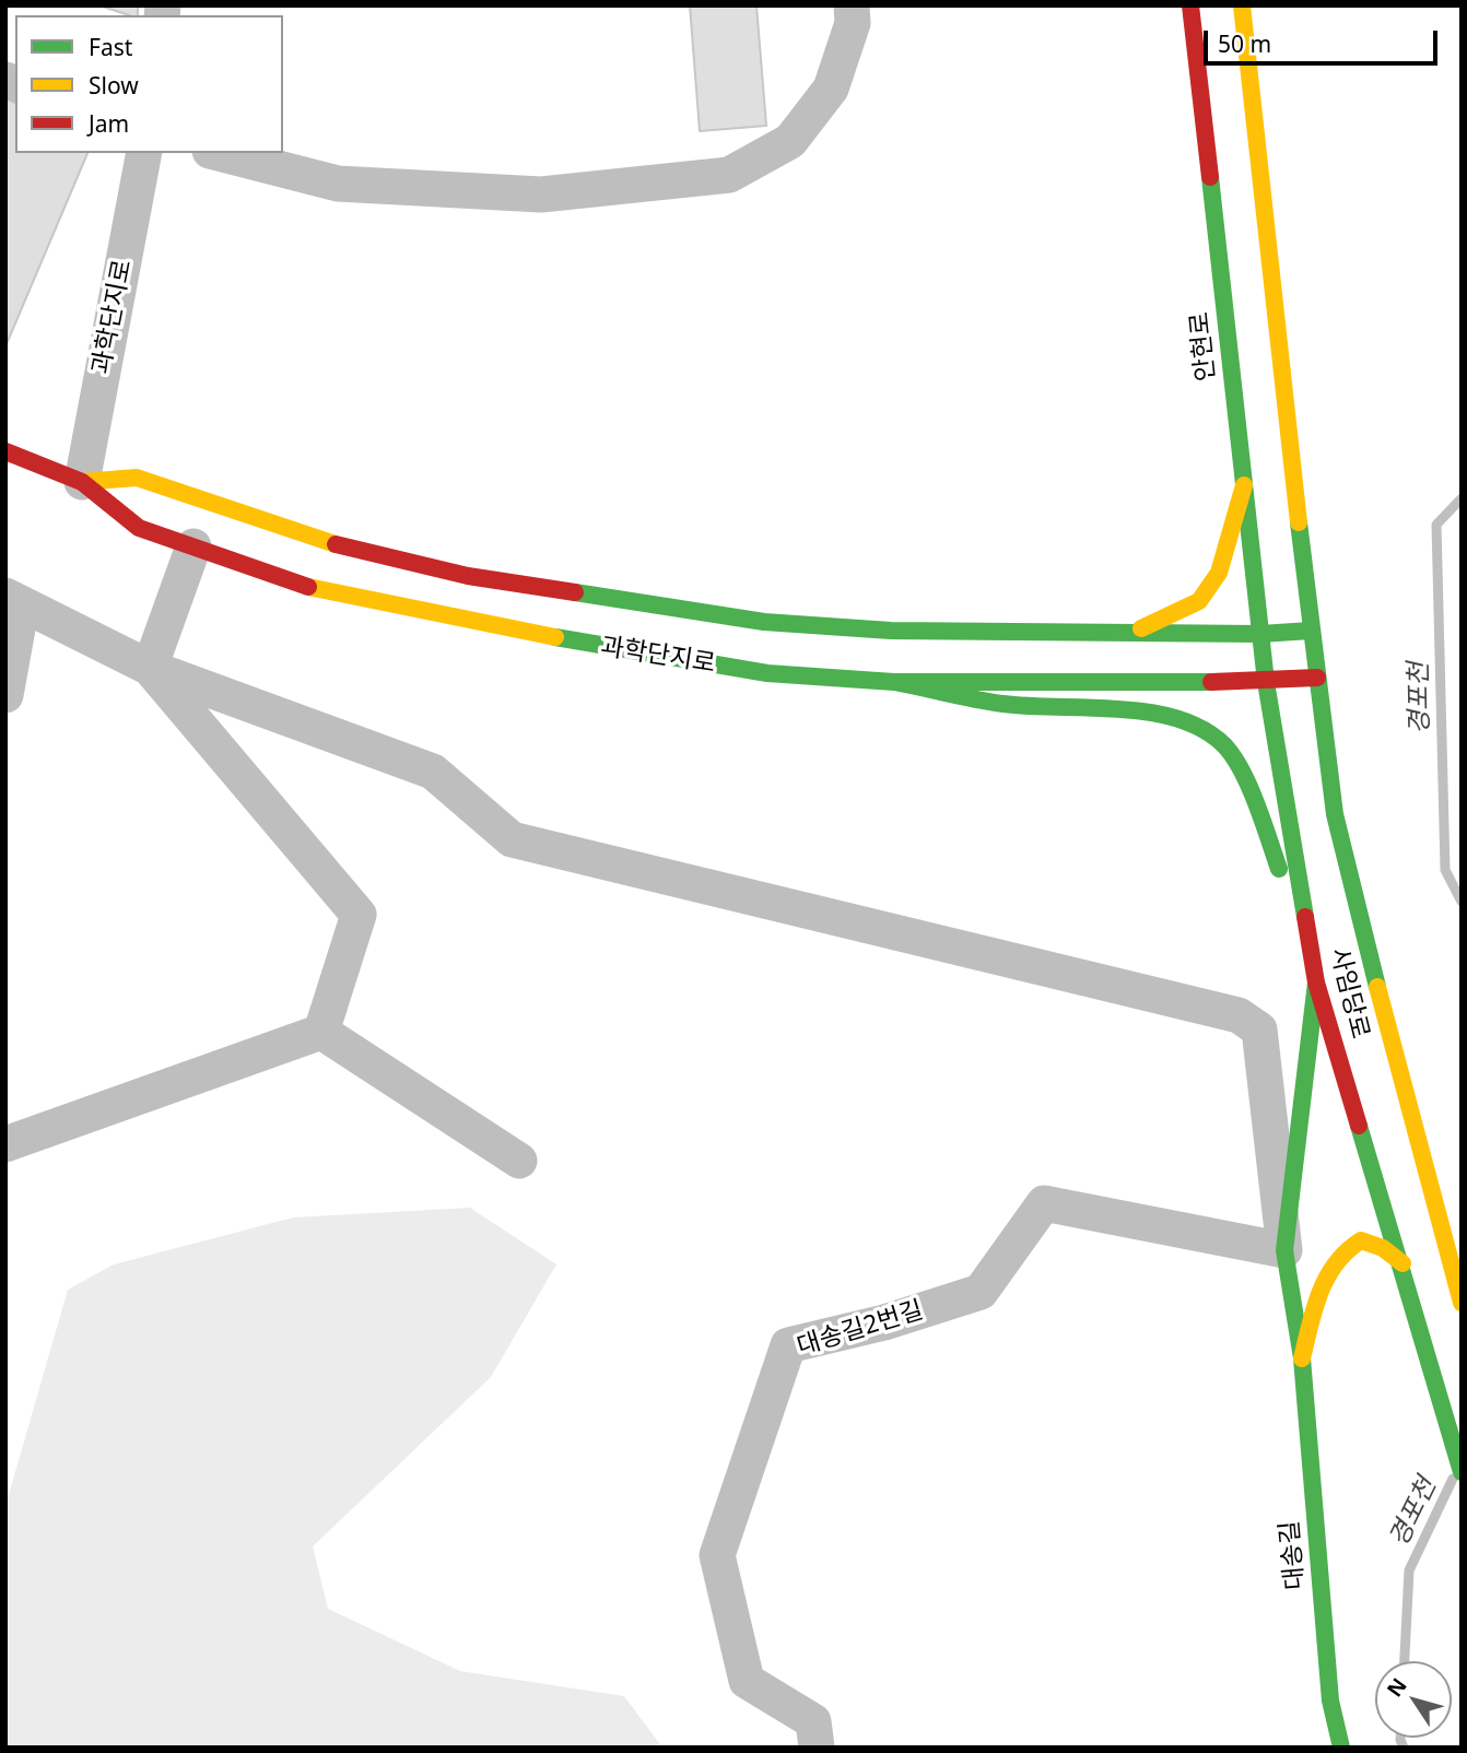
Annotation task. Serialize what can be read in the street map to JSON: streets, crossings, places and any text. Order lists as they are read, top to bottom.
{
  "streets": {
    "main road": [
      "과학단지로",
      "안현로",
      "사임당로",
      "대송길"
    ],
    "street": ["대송길2번길"]
  },
  "crossings": [
    ["과학단지로", "안현로"],
    ["과학단지로", "사임당로"],
    ["안현로", "사임당로"]
  ],
  "water": ["경포천"],
  "legend": ["Fast", "Slow", "Jam"],
  "scale_bar": "50 m",
  "north": "top left"
}
